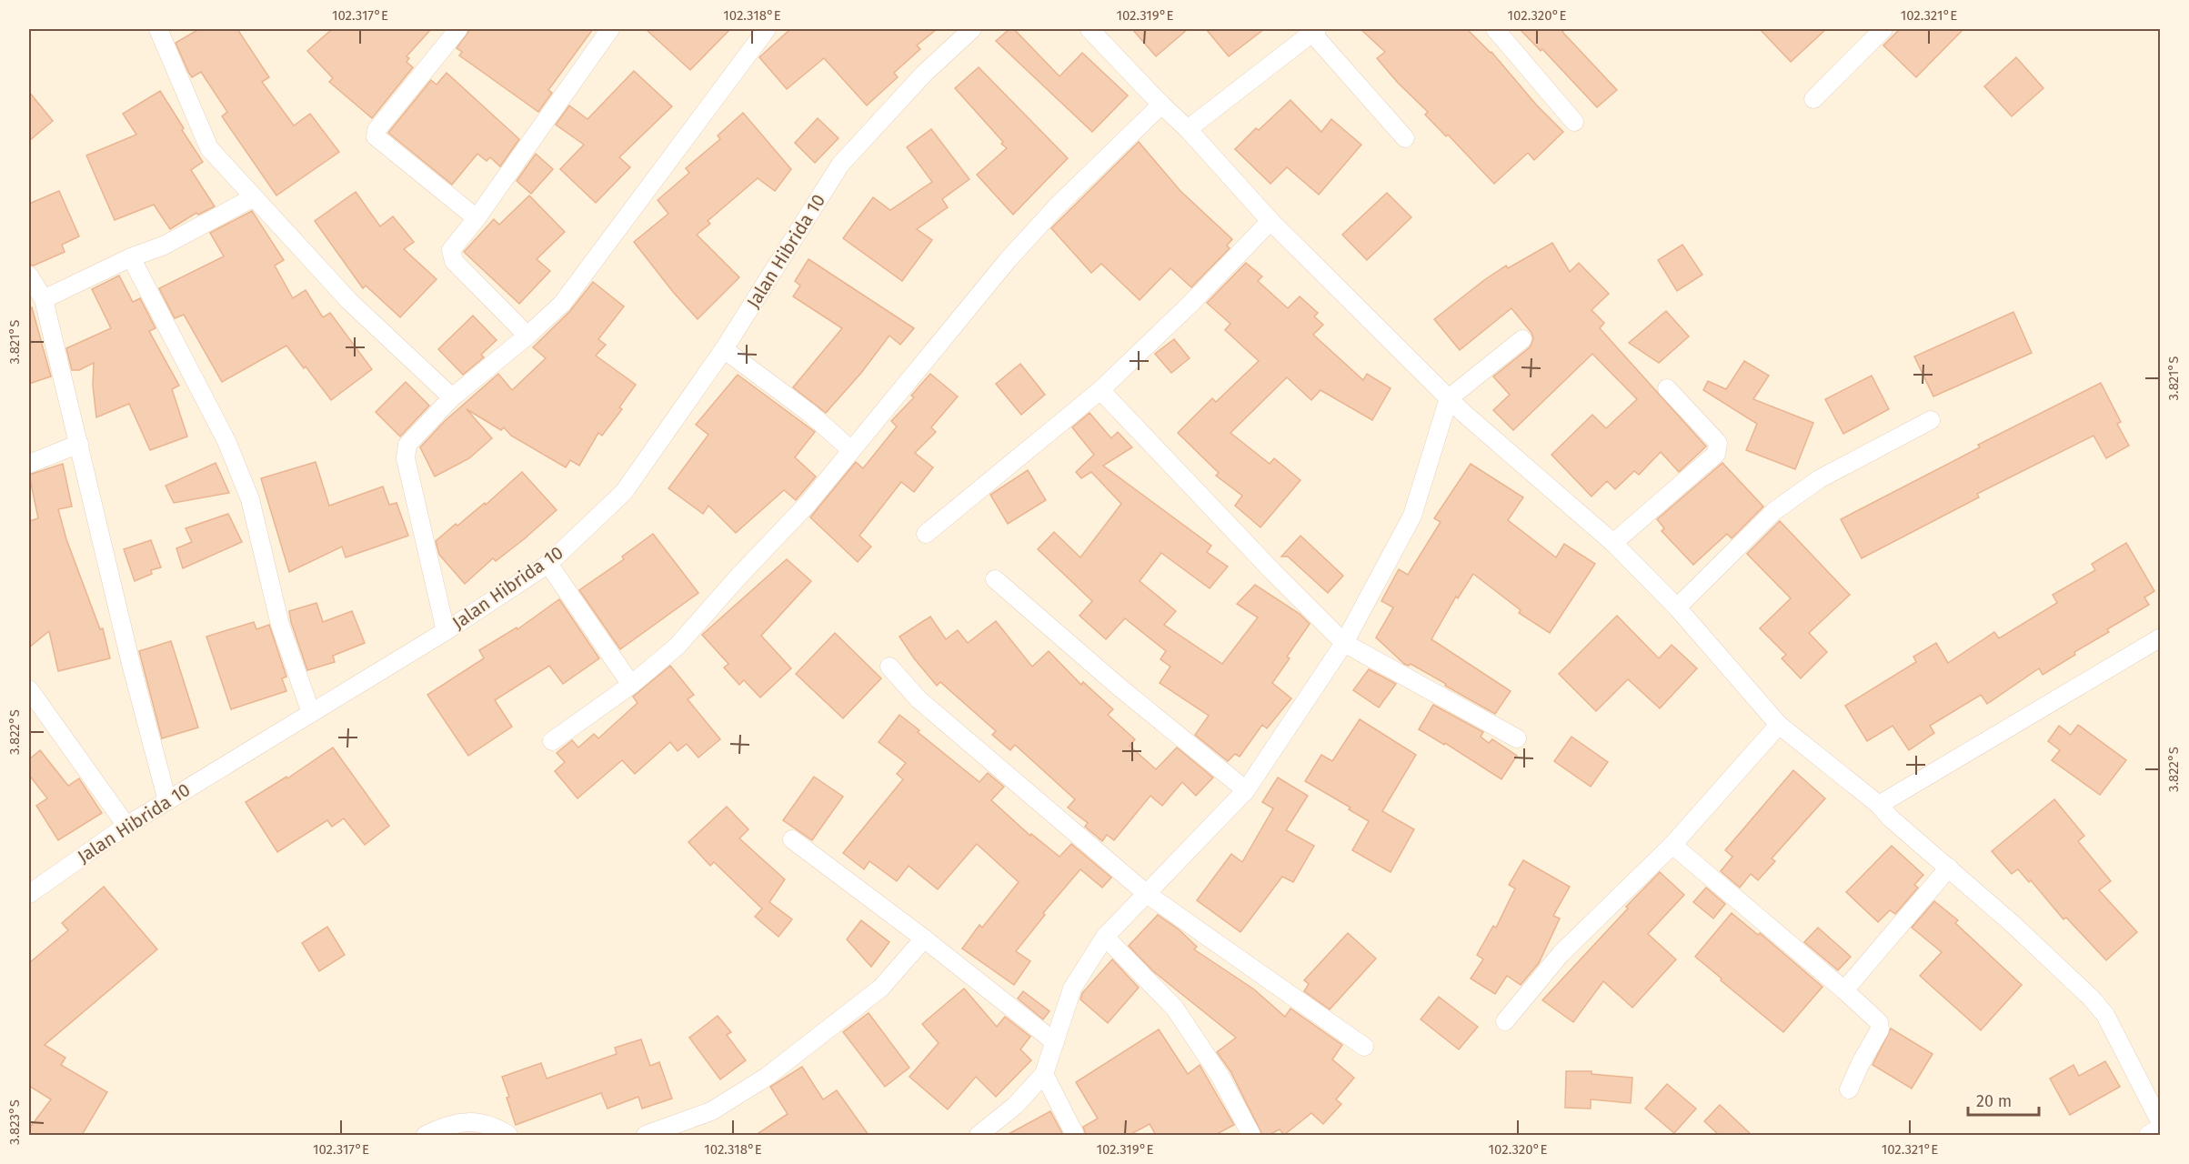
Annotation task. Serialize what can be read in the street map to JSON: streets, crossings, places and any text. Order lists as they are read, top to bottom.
{
  "streets": {
    "street": ["Jalan Hibrida 10"]
  },
  "scale_bar": "20 m",
  "coordinates": [
    "102.317°E",
    "102.318°E",
    "102.319°E",
    "102.320°E",
    "102.321°E",
    "3.821°S",
    "3.822°S",
    "3.823°S"
  ]
}
